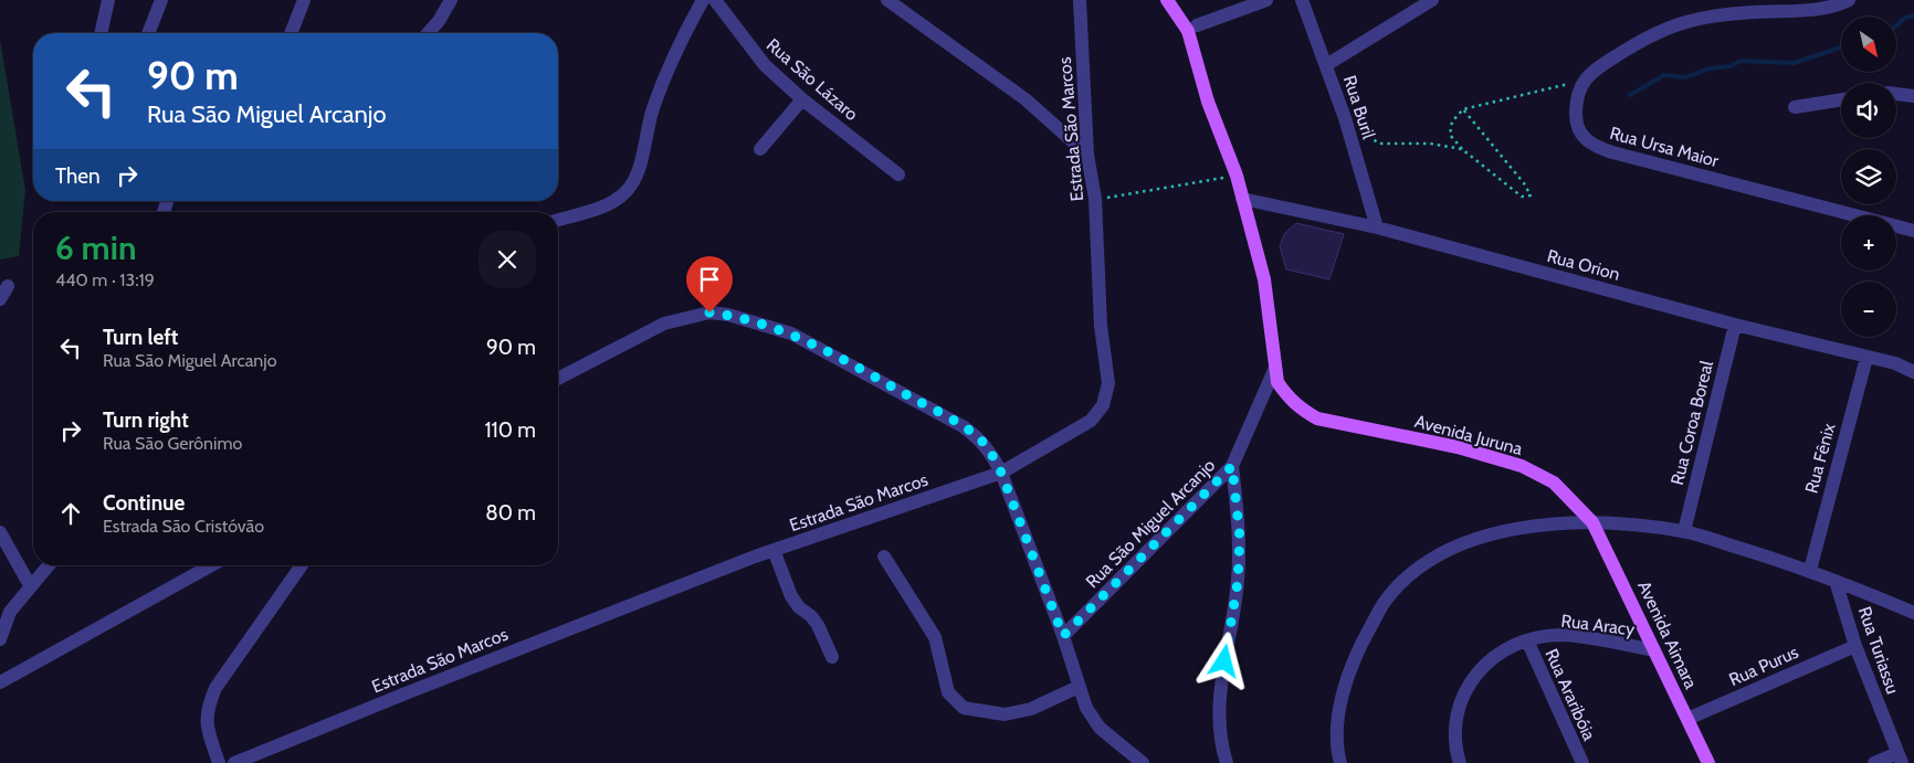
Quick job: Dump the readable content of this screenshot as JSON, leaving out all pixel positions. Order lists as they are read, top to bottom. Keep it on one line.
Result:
{"streets":{"main road":["Avenida Juruna","Avenida Aimara"],"street":["Rua São Lázaro","Rua Buril","Estrada São Marcos","Rua Ursa Maior","Rua Orion","Rua Coroa Boreal","Rua Fênix","Rua São Miguel Arcanjo","Rua Aracy","Rua Turiassu","Rua Purus","Rua Araribóia"]},"crossings":[["Rua Buril","Rua Orion"],["Rua Orion","Rua Coroa Boreal"],["Rua Orion","Rua Fênix"],["Avenida Juruna","Rua São Miguel Arcanjo"],["Avenida Juruna","Avenida Aimara"],["Rua Aracy","Avenida Aimara"],["Rua Aracy","Rua Araribóia"],["Avenida Aimara","Rua Purus"],["Rua Turiassu","Rua Purus"]],"north":"bottom right","page":{"map_buttons":["+","−"],"turn":["90 m","Rua São Miguel Arcanjo"],"then":"Then","heading":["6 min","440 m · 13:19"],"list":[{"name":"Turn left","note":"Rua São Miguel Arcanjo","value":"90 m"},{"name":"Turn right","note":"Rua São Gerônimo","value":"110 m"},{"name":"Continue","note":"Estrada São Cristóvão","value":"80 m"}]}}
